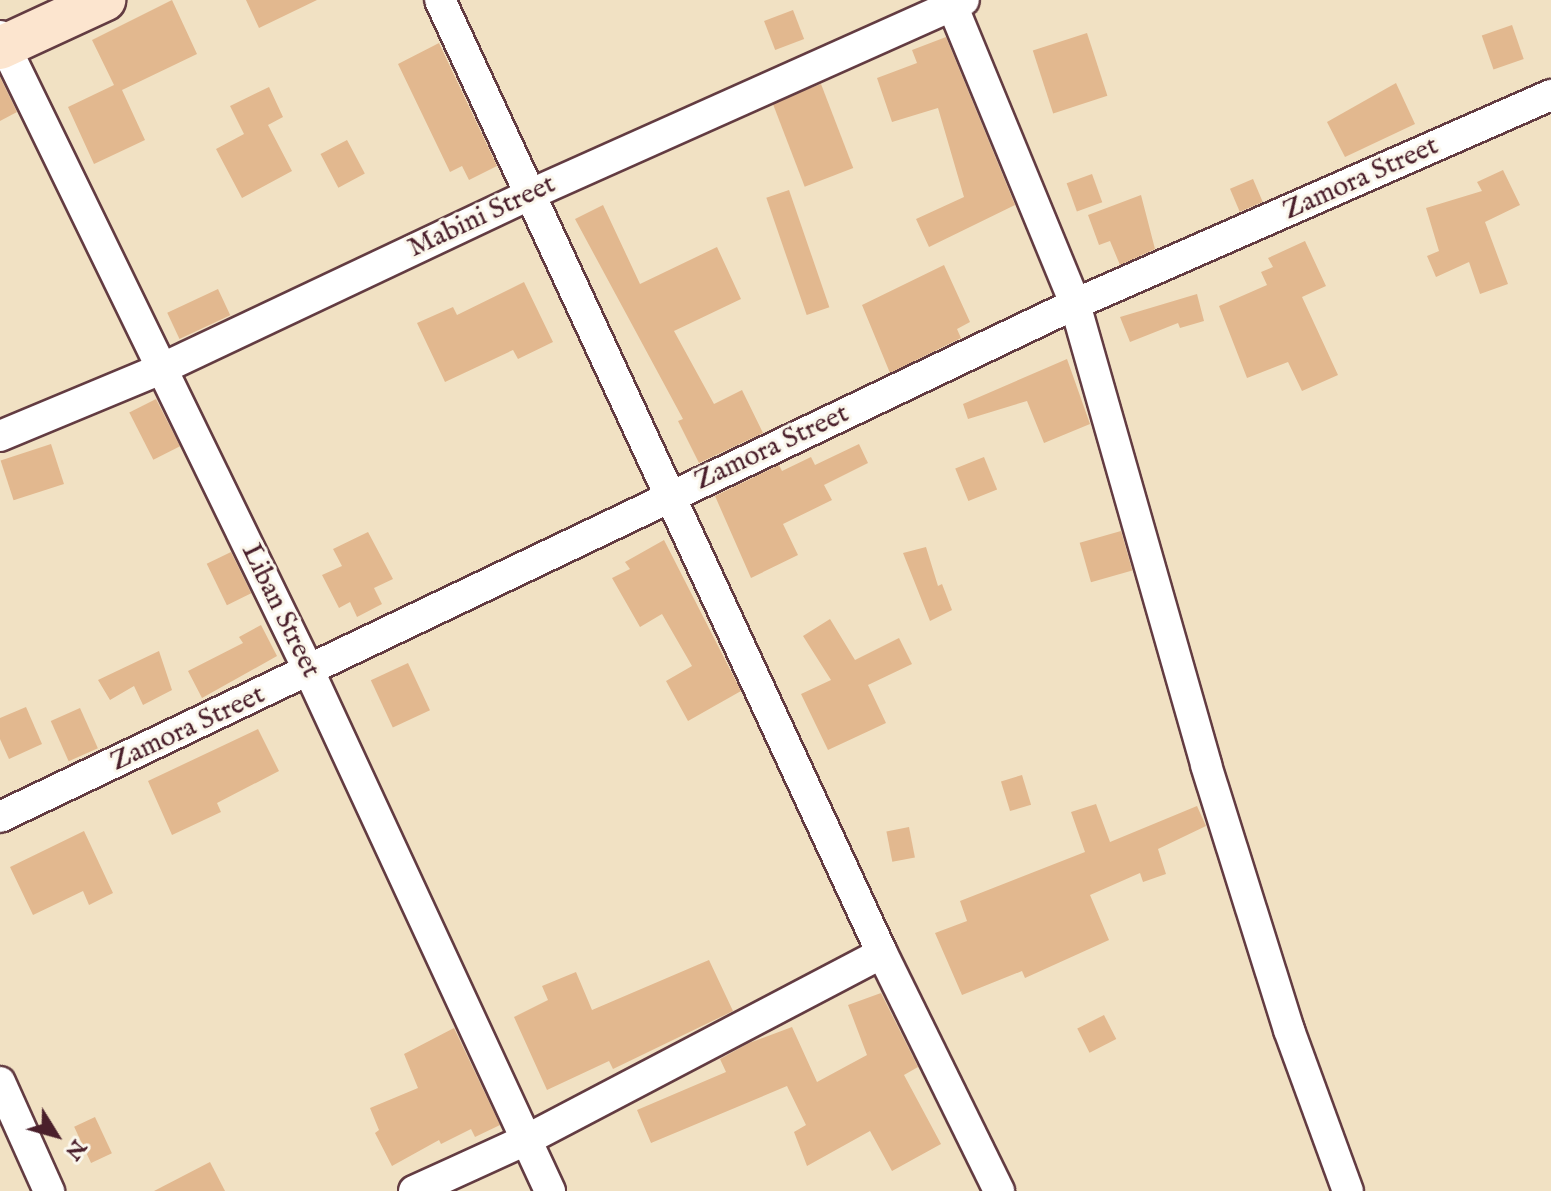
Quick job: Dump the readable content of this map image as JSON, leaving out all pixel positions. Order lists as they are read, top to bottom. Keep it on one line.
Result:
{"streets":{"street":["Zamora Street","Mabini Street","Liban Street"]},"crossings":[["Zamora Street","Liban Street"],["Mabini Street","Liban Street"]],"north":"bottom right"}
